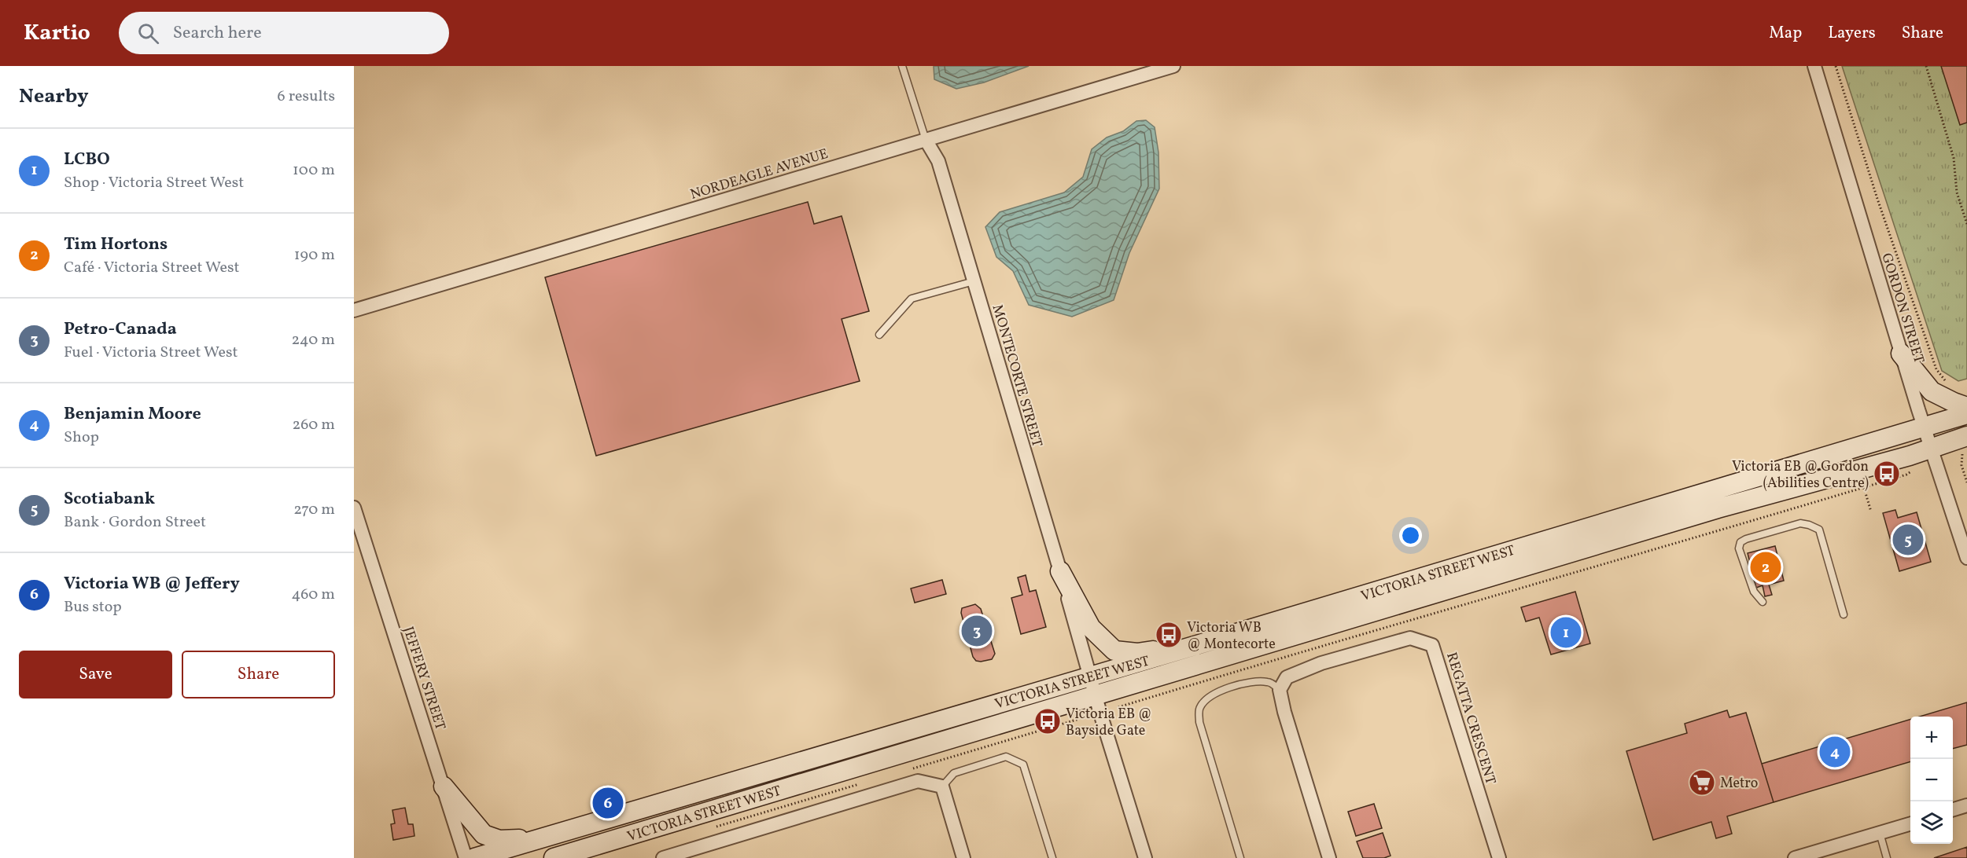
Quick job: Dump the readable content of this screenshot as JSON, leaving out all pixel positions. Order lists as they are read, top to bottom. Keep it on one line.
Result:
{"streets":{"main road":["VICTORIA STREET WEST"],"street":["NORDEAGLE AVENUE","GORDON STREET","MONTECORTE STREET","JEFFERY STREET","REGATTA CRESCENT"]},"crossings":[["NORDEAGLE AVENUE","MONTECORTE STREET"],["GORDON STREET","VICTORIA STREET WEST"],["MONTECORTE STREET","VICTORIA STREET WEST"]],"places":{"bus stop":["Victoria EB @ Gordon (Abilities Centre)","Victoria WB @ Montecorte","Victoria EB @ Bayside Gate"],"supermarket":["Metro"]},"page":{"header":"Kartio","search":"Search here","nav":["Map","Layers","Share"],"heading":["Nearby","6 results"],"list":[{"mark":"1","name":"LCBO","note":"Shop · Victoria Street West","value":"100 m"},{"mark":"2","name":"Tim Hortons","note":"Café · Victoria Street West","value":"190 m"},{"mark":"3","name":"Petro-Canada","note":"Fuel · Victoria Street West","value":"240 m"},{"mark":"4","name":"Benjamin Moore","note":"Shop","value":"260 m"},{"mark":"5","name":"Scotiabank","note":"Bank · Gordon Street","value":"270 m"},{"mark":"6","name":"Victoria WB @ Jeffery","note":"Bus stop","value":"460 m"}],"pins":["5","2","3","1","4","6"],"buttons":["Save","Share"],"map_buttons":["+","−"]}}
